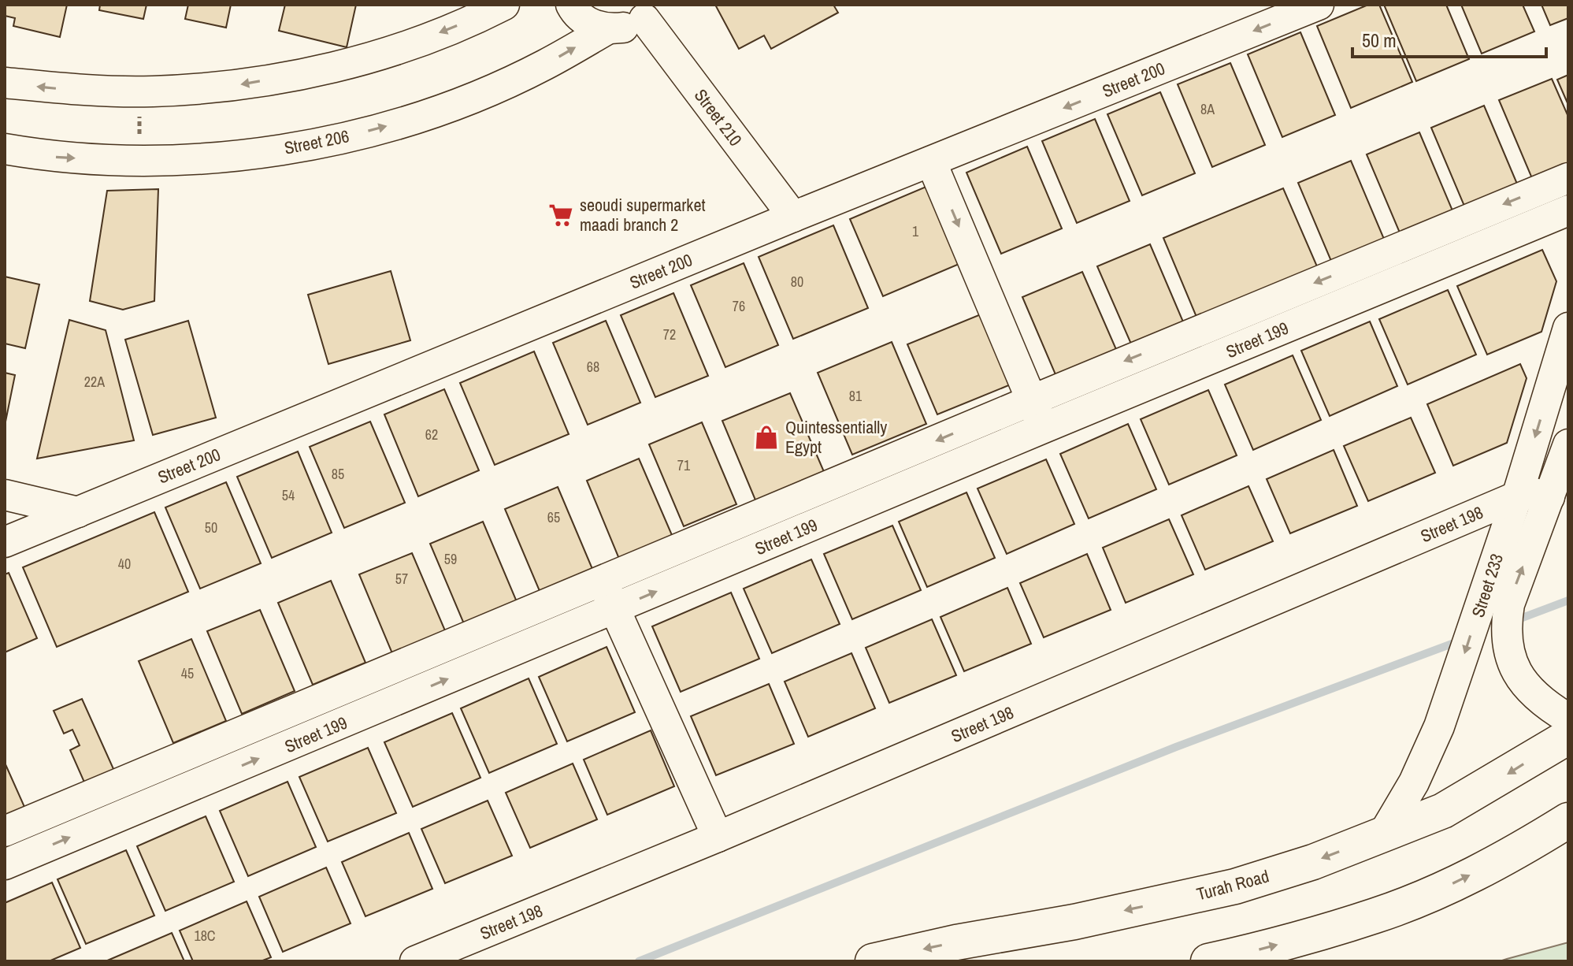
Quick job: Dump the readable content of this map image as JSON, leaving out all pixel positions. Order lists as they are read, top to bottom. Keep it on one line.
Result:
{"streets":{"main road":["Turah Road"],"street":["Street 200","Street 210","Street 206","Street 199","Street 198","Street 233"]},"crossings":[["Street 200","Street 210"],["Street 210","Street 206"],["Street 198","Street 233"],["Street 233","Turah Road"]],"places":{"supermarket":["seoudi supermarket maadi branch 2"],"shop":["Quintessentially Egypt"]},"house_numbers":["8A","1","80","76","72","68","22A","81","62","71","85","54","65","50","59","40","57","45","18C"],"scale_bar":"50 m"}
